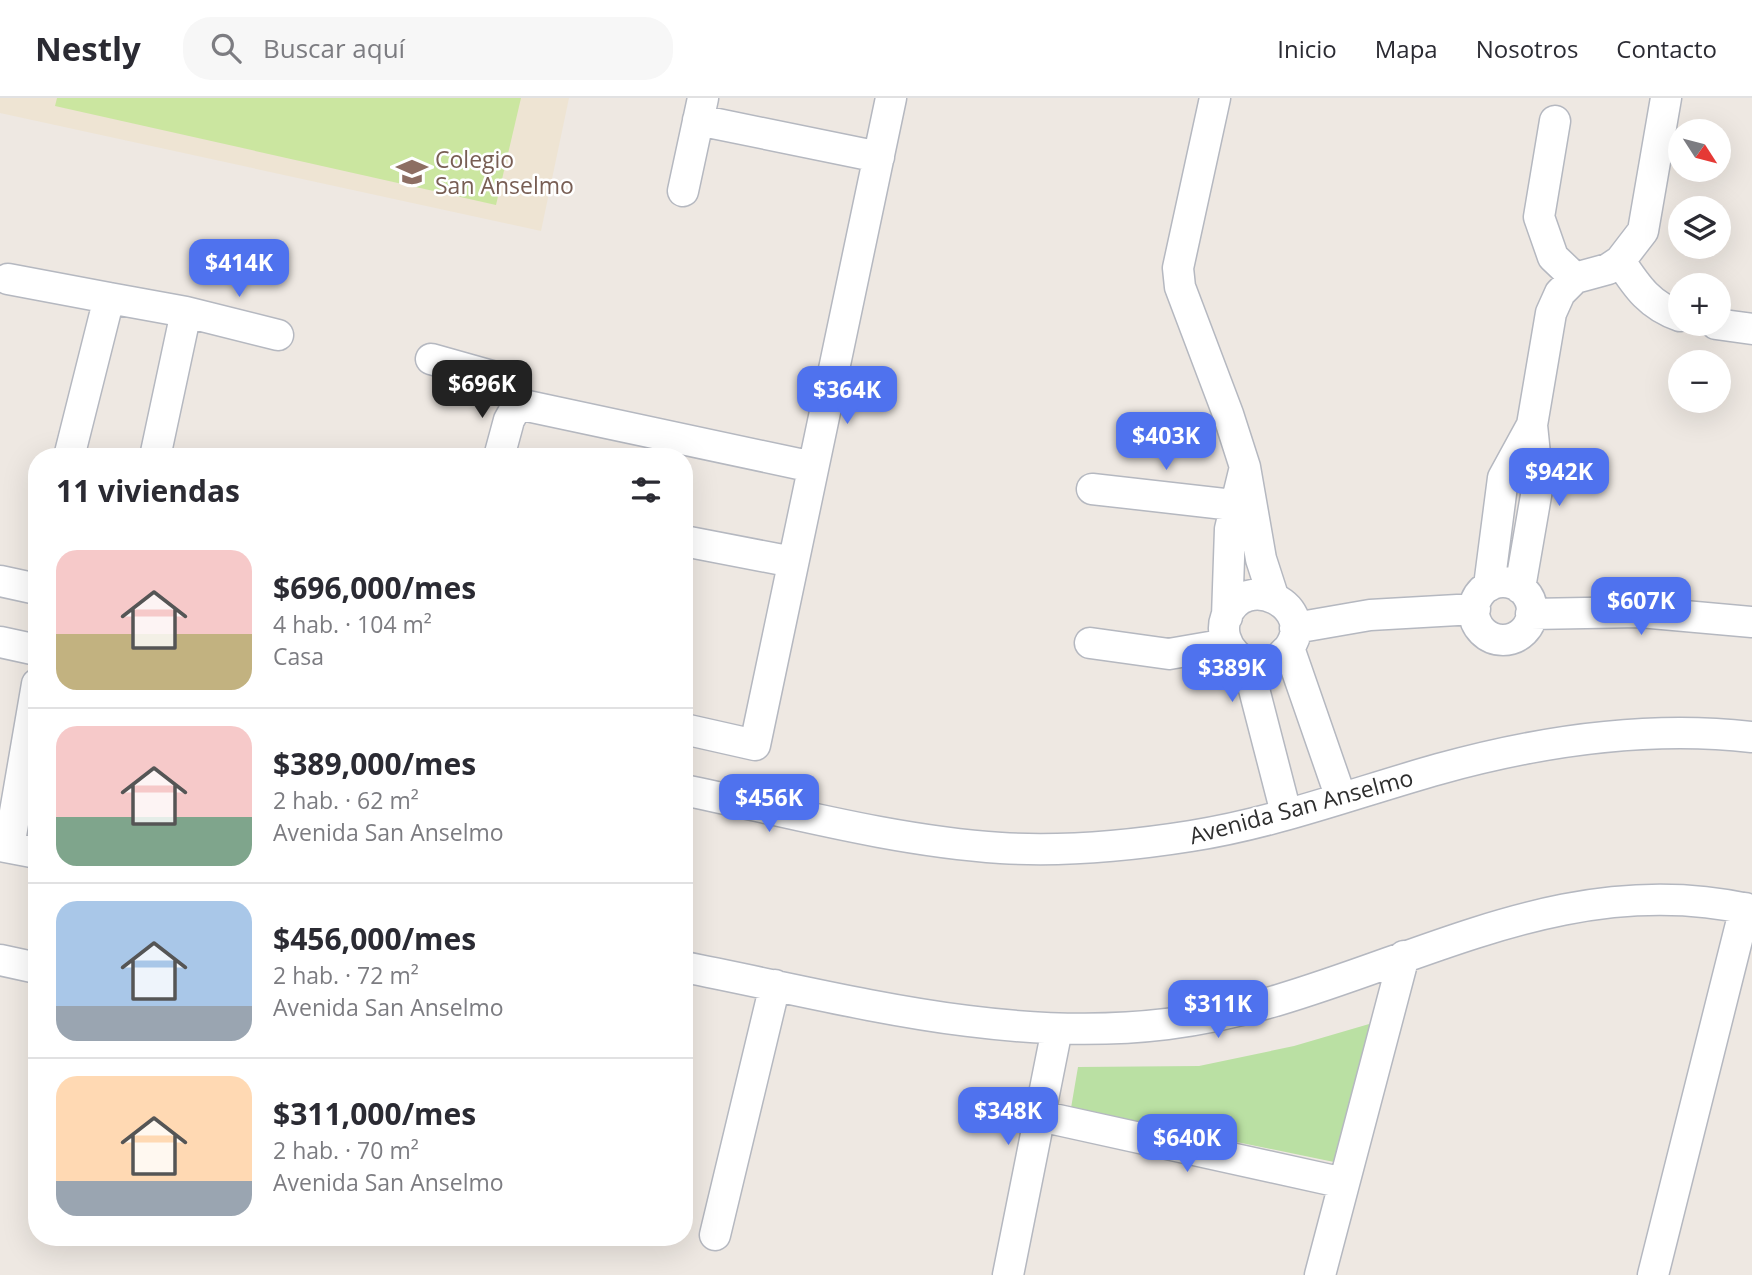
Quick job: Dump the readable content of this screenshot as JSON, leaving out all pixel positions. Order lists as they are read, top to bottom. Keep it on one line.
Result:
{"streets":{"street":["Avenida San Anselmo"]},"places":{"school or university":["Colegio San Anselmo"]},"north":"bottom right","page":{"header":"Nestly","search":"Buscar aquí","nav":["Inicio","Mapa","Nosotros","Contacto"],"map_buttons":["+","−"],"price":["$414K","$696K","$364K","$403K","$942K","$607K","$389K","$456K","$311K","$348K","$640K"],"heading":"11 viviendas","list":[{"name":"$696,000/mes","note":"4 hab. · 104 m² · Casa"},{"name":"$389,000/mes","note":"2 hab. · 62 m² · Avenida San Anselmo"},{"name":"$456,000/mes","note":"2 hab. · 72 m² · Avenida San Anselmo"},{"name":"$311,000/mes","note":"2 hab. · 70 m² · Avenida San Anselmo"}]}}
